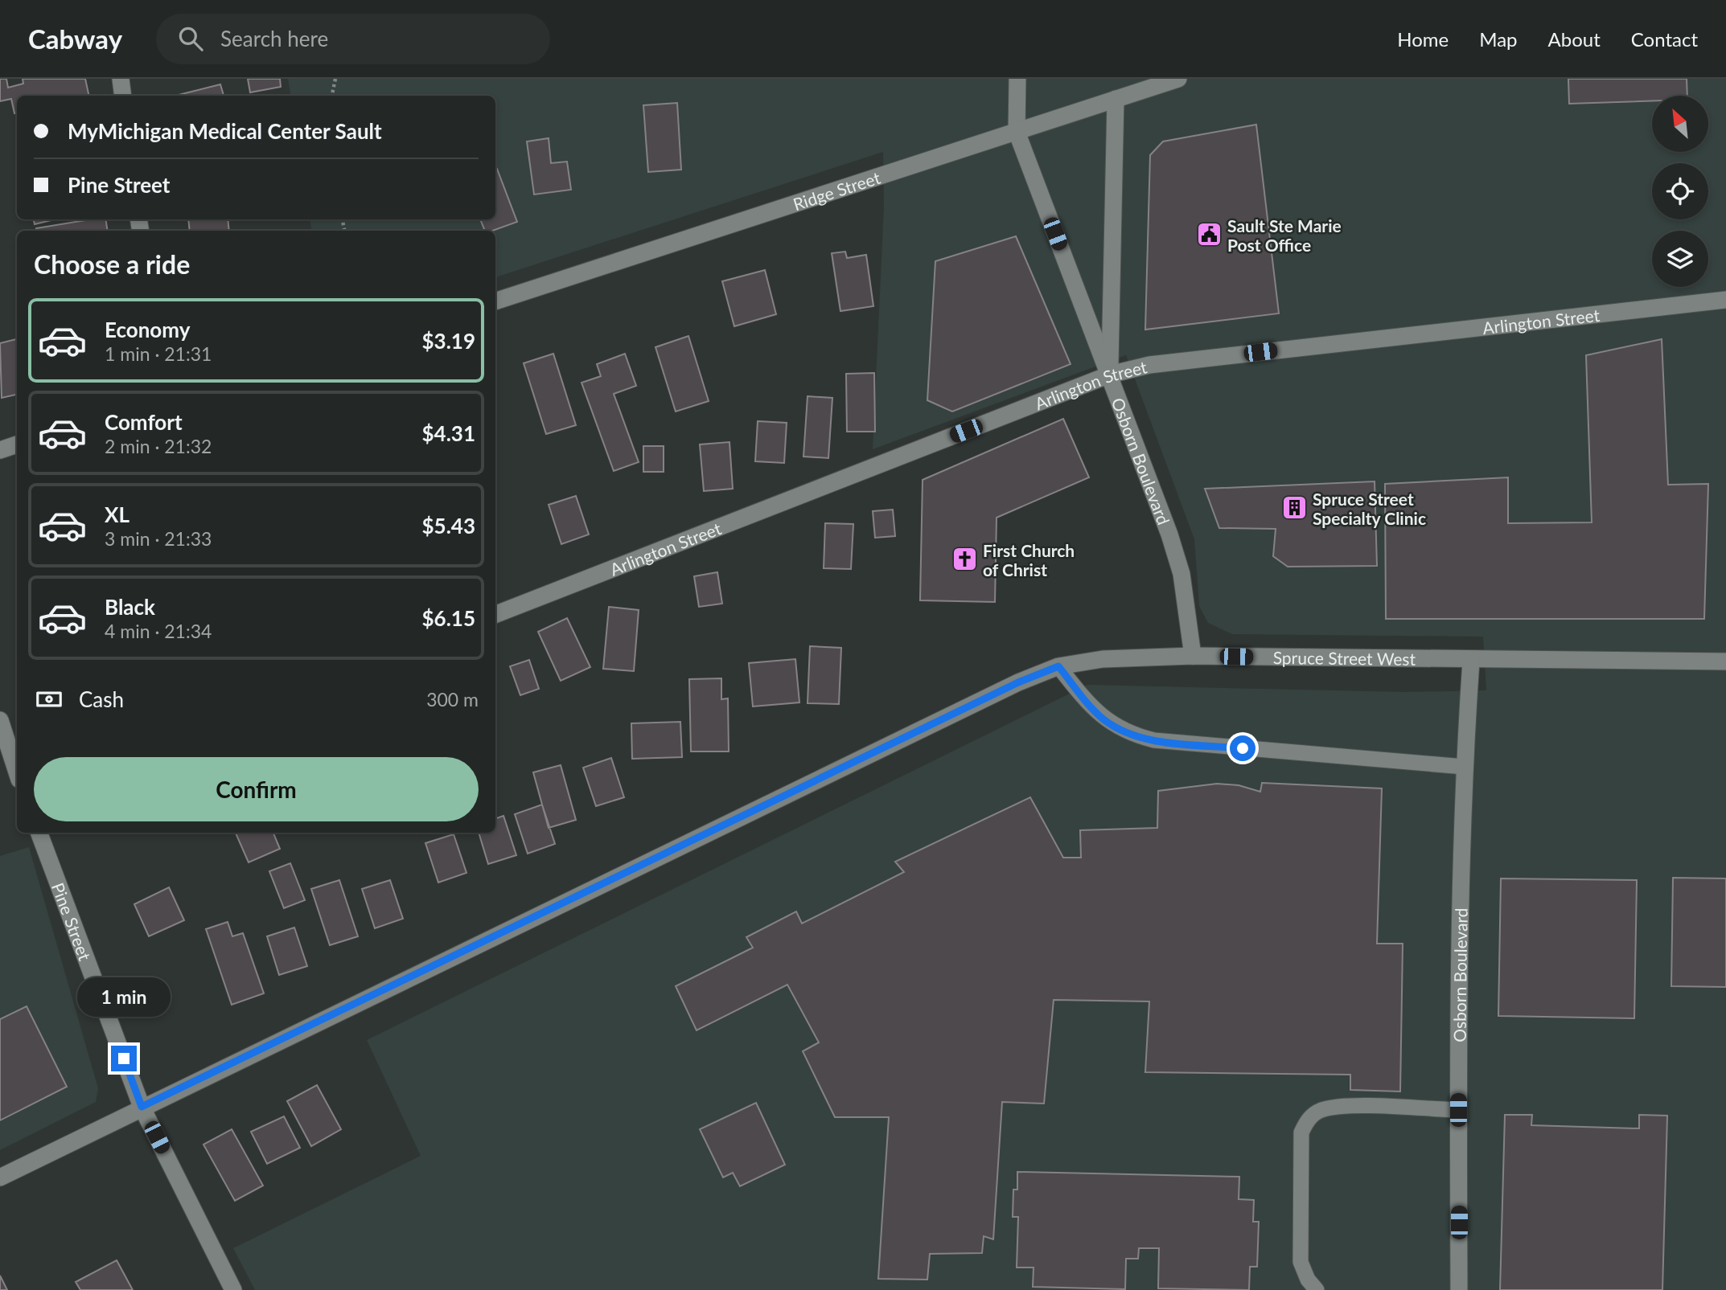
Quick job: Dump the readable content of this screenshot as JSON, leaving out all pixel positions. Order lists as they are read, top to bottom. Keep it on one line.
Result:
{"streets":{"street":["Ridge Street","Arlington Street","Osborn Boulevard","Spruce Street West","Pine Street"]},"crossings":[["Ridge Street","Osborn Boulevard"],["Arlington Street","Osborn Boulevard"],["Osborn Boulevard","Spruce Street West"],["Spruce Street West","Pine Street"]],"places":{"public building":["Sault Ste Marie Post Office"],"building":["Spruce Street Specialty Clinic"],"church":["First Church of Christ"]},"north":"top left","page":{"header":"Cabway","search":"Search here","nav":["Home","Map","About","Contact"],"banner":["MyMichigan Medical Center Sault","Pine Street"],"heading":"Choose a ride","list":[{"name":"Economy","note":"1 min · 21:31","value":"$3.19"},{"name":"Comfort","note":"2 min · 21:32","value":"$4.31"},{"name":"XL","note":"3 min · 21:33","value":"$5.43"},{"name":"Black","note":"4 min · 21:34","value":"$6.15"}],"pay":["Cash","300 m"],"buttons":"Confirm","bubble":"1 min"}}
